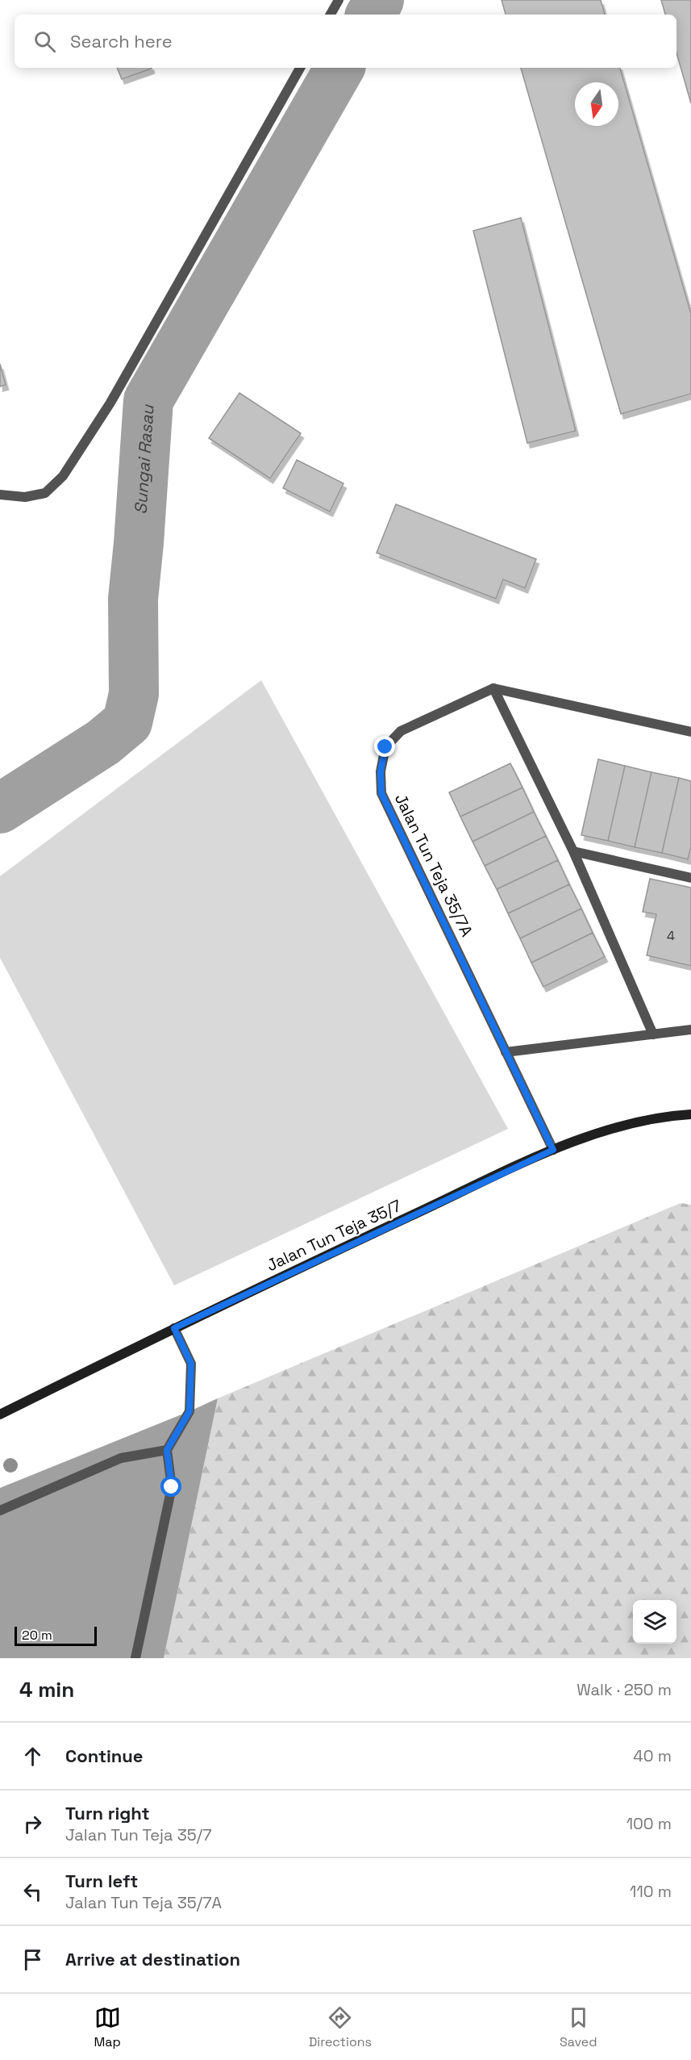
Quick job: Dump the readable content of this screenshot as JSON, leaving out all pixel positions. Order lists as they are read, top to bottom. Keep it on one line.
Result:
{"streets":{"street":["Jalan Tun Teja 35/7A","Jalan Tun Teja 35/7"]},"crossings":[["Jalan Tun Teja 35/7A","Jalan Tun Teja 35/7"]],"water":["Sungai Rasau"],"house_numbers":["4"],"scale_bar":"20 m","north":"bottom","page":{"search":"Search here","scale":"20 m","heading":["4 min","Walk · 250 m"],"list":[["Continue","40 m"],["Turn right","Jalan Tun Teja 35/7","100 m"],["Turn left","Jalan Tun Teja 35/7A","110 m"],"Arrive at destination"],"nav":["Map","Directions","Saved"]}}
